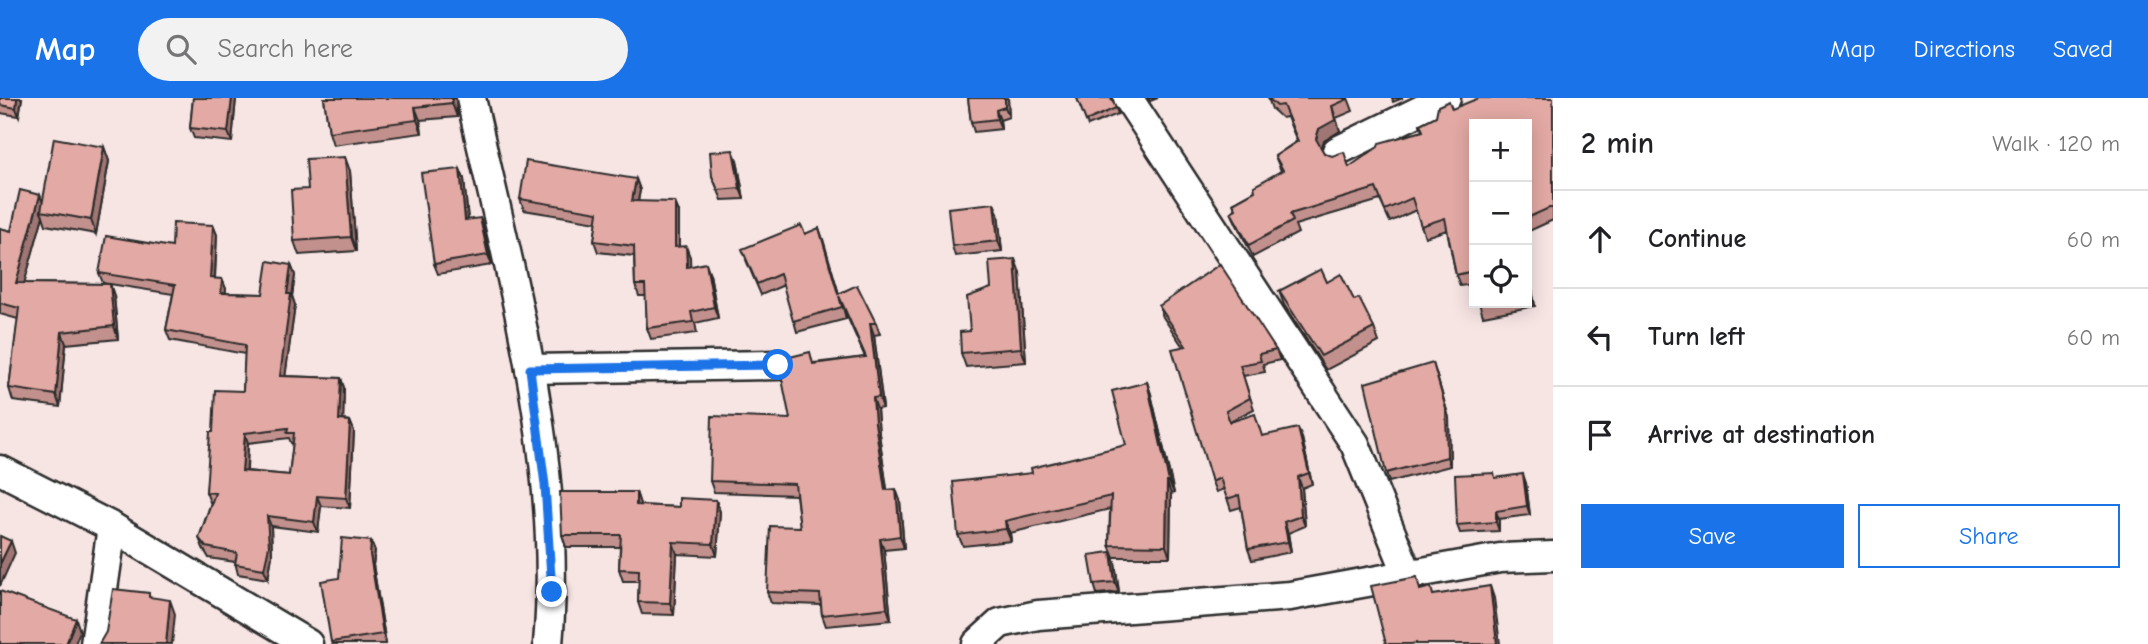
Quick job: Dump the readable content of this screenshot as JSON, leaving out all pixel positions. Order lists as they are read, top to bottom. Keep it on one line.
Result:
{"page":{"header":"Map","search":"Search here","nav":["Map","Directions","Saved"],"heading":["2 min","Walk · 120 m"],"map_buttons":["+","−"],"list":[["Continue","60 m"],["Turn left","60 m"],"Arrive at destination"],"buttons":["Save","Share"]}}
